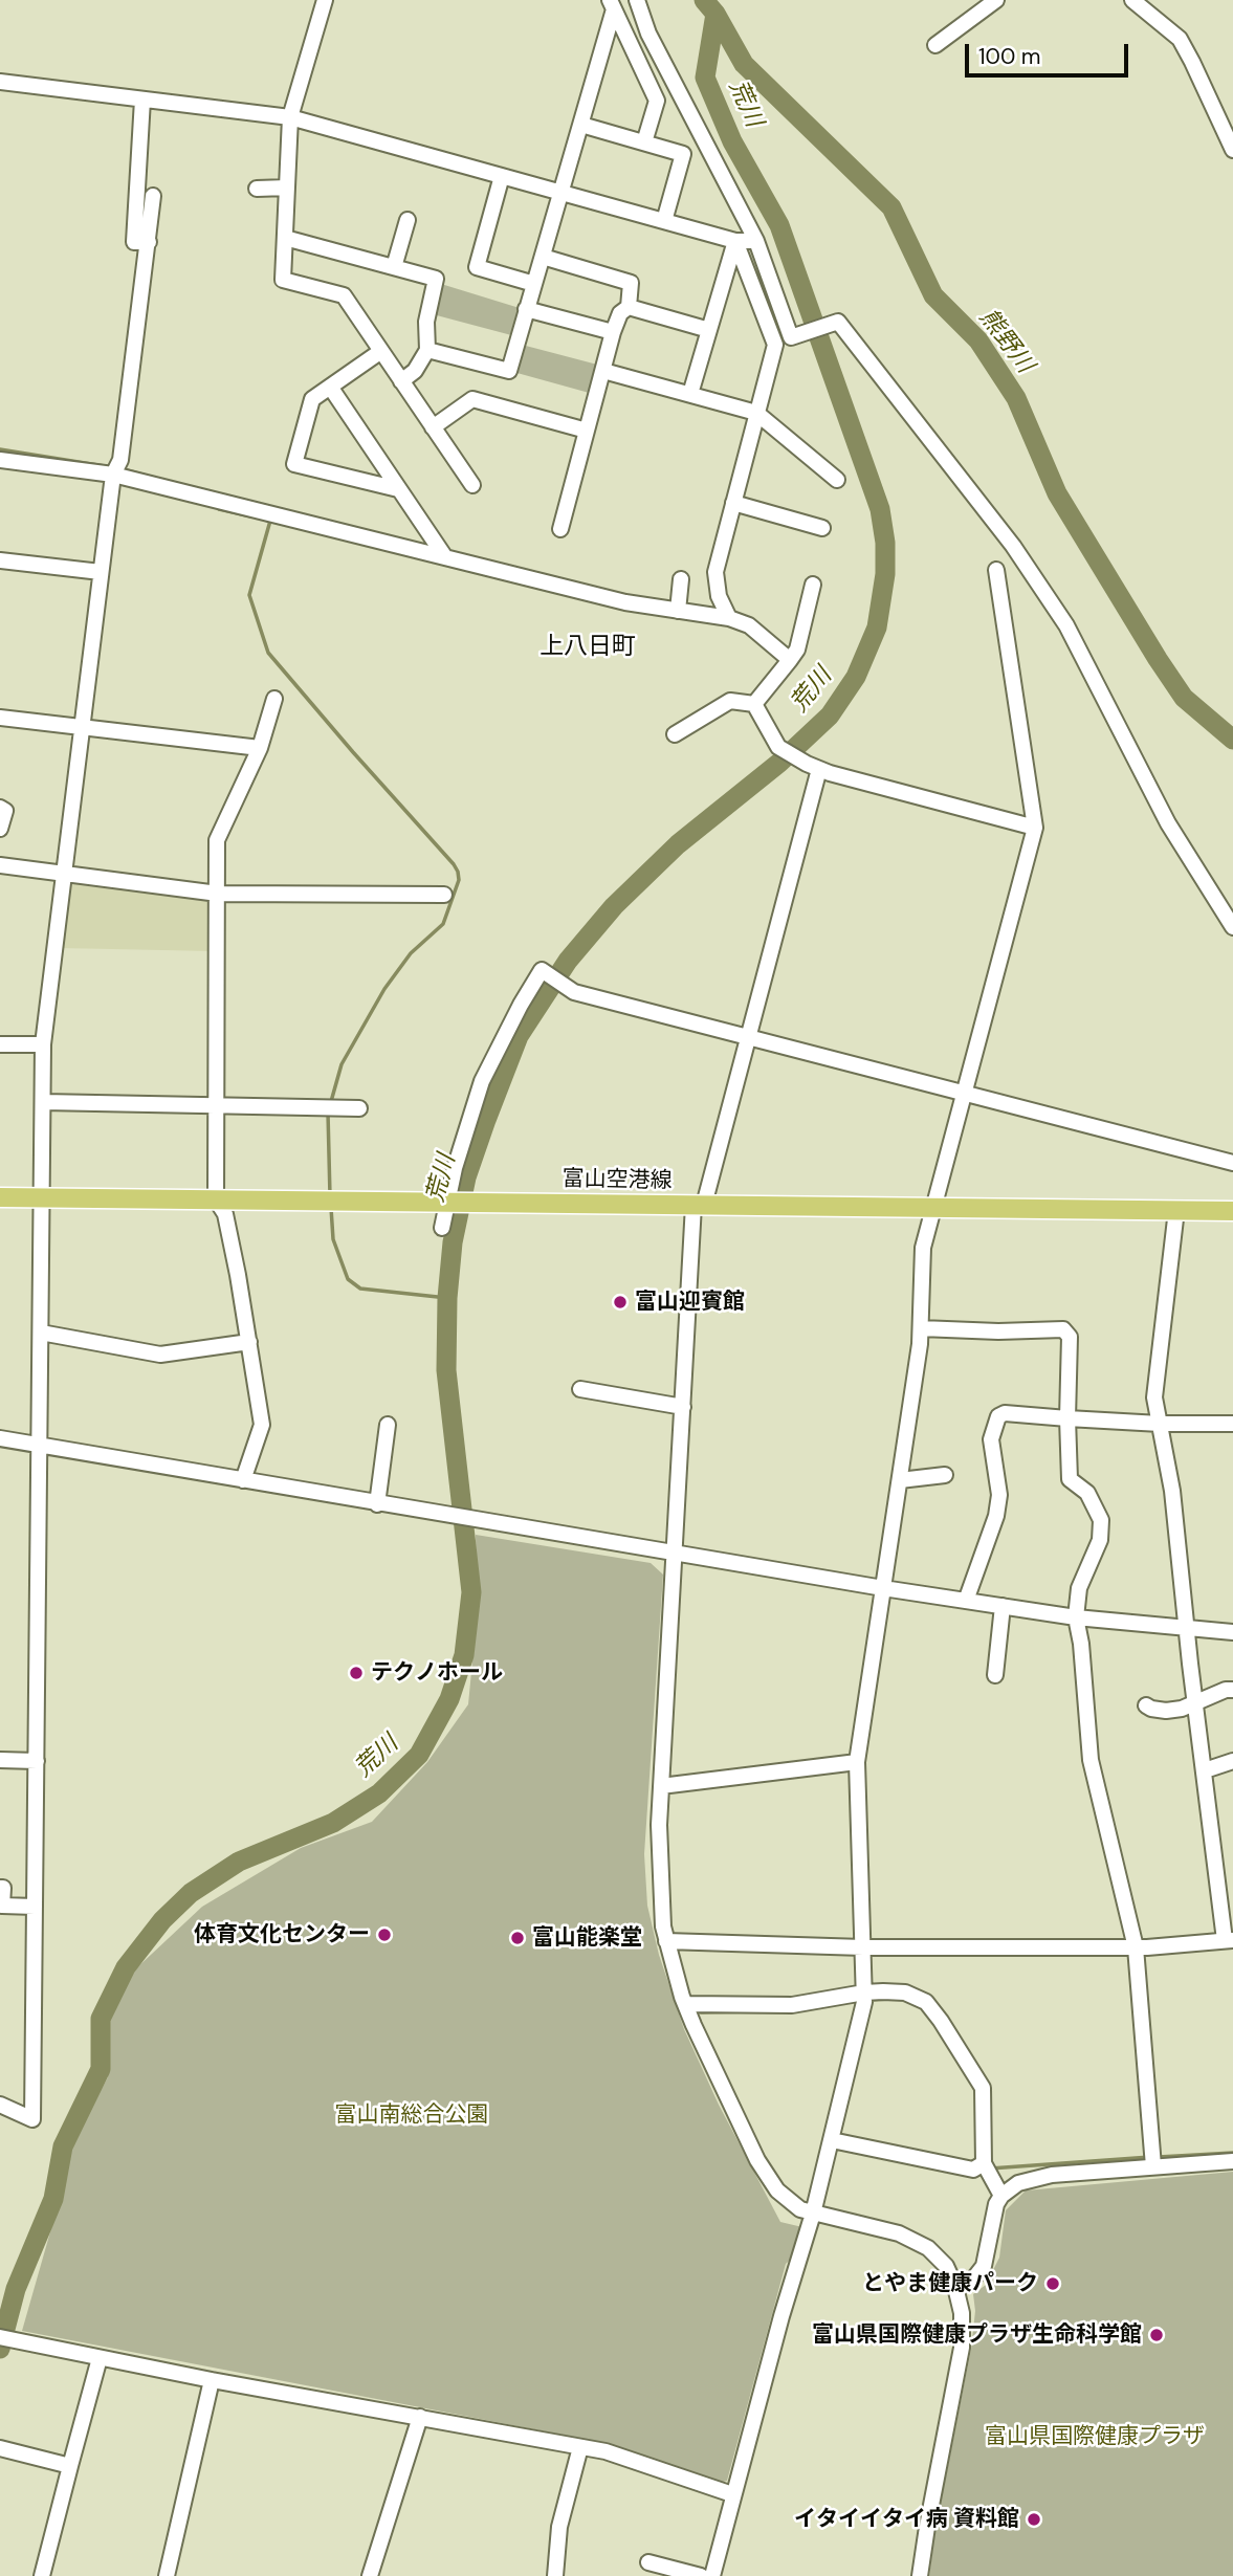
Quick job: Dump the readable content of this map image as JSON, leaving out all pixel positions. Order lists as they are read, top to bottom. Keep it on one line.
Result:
{"streets":{"main road":["富山空港線"]},"districts":["上八日町"],"water":["荒川","熊野川"],"parks":["富山南総合公園","富山県国際健康プラザ"],"places":["富山迎賓館","テクノホール","体育文化センター","富山能楽堂","とやま健康パーク","富山県国際健康プラザ生命科学館","イタイイタイ病 資料館"],"scale_bar":"100 m"}
